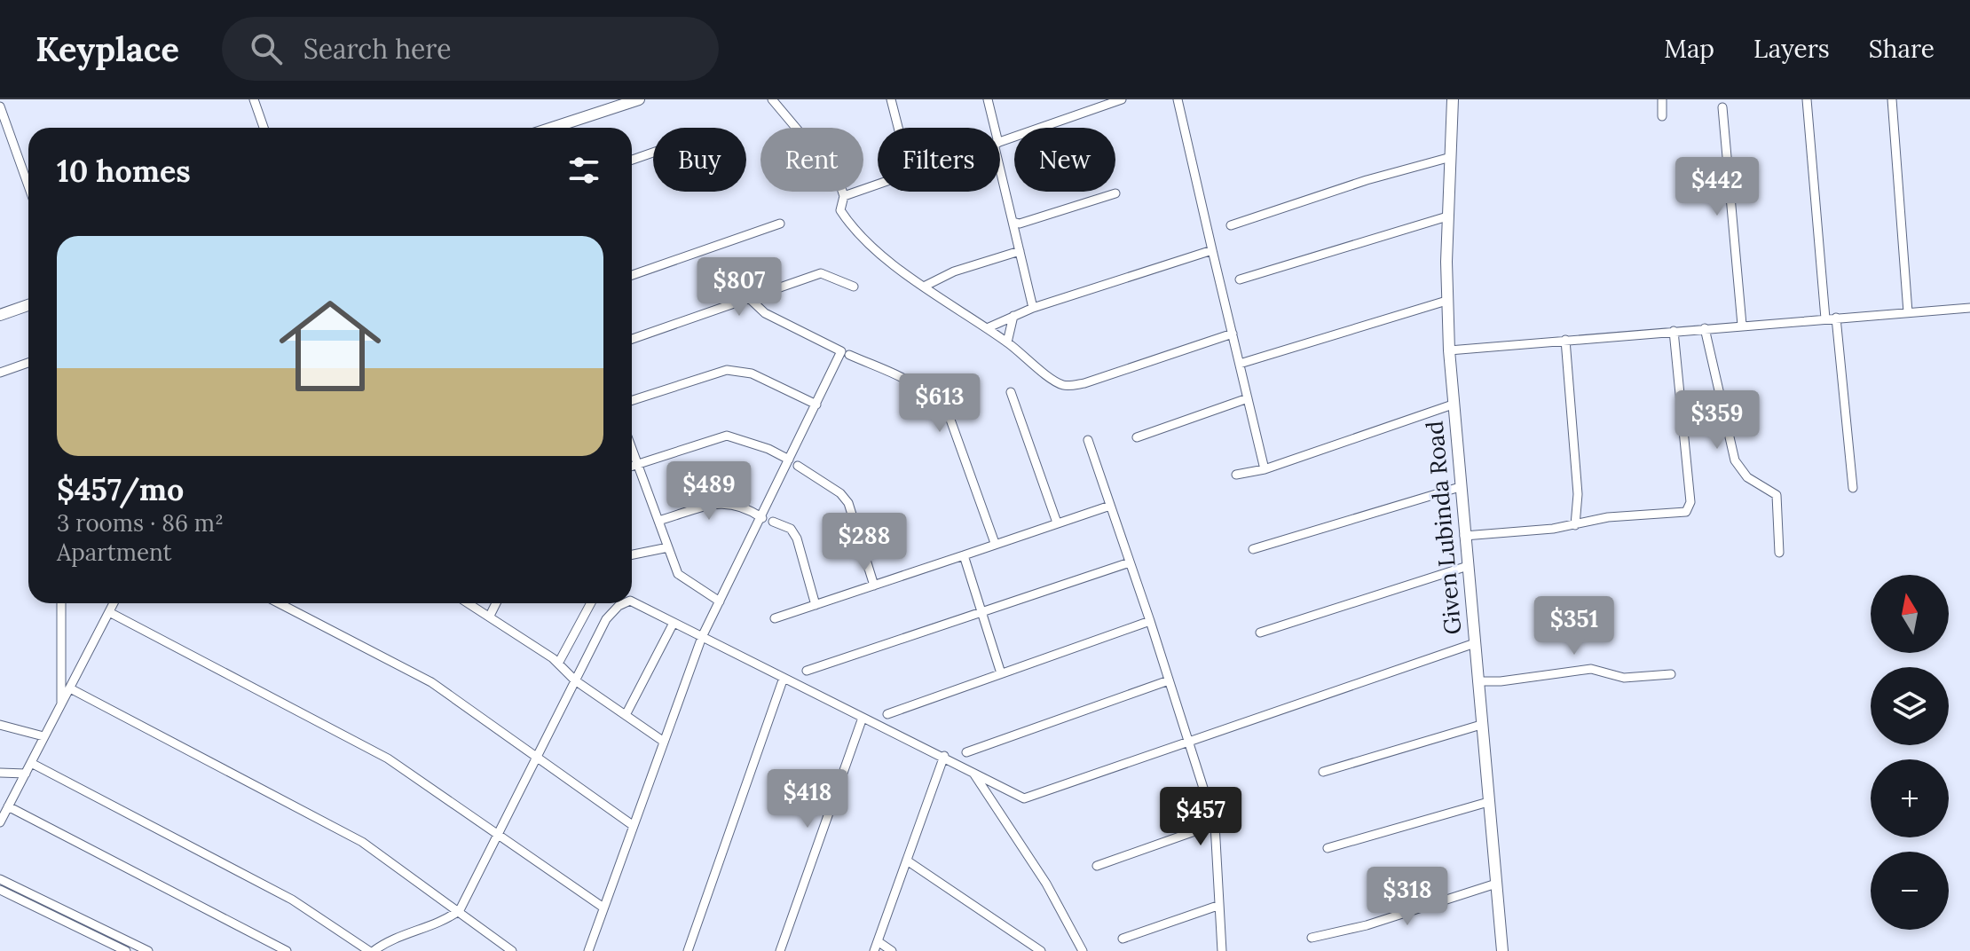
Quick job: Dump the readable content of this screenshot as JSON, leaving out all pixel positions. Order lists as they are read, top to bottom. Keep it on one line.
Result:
{"streets":{"street":["Given Lubinda Road"]},"north":"top","page":{"header":"Keyplace","search":"Search here","nav":["Map","Layers","Share"],"chip":["Buy","Rent","Filters","New"],"heading":"10 homes","price":["$442","$807","$613","$359","$489","$288","$351","$418","$457","$318"],"list":[{"name":"$457/mo","note":"3 rooms · 86 m² · Apartment"}],"map_buttons":["+","−"]}}
